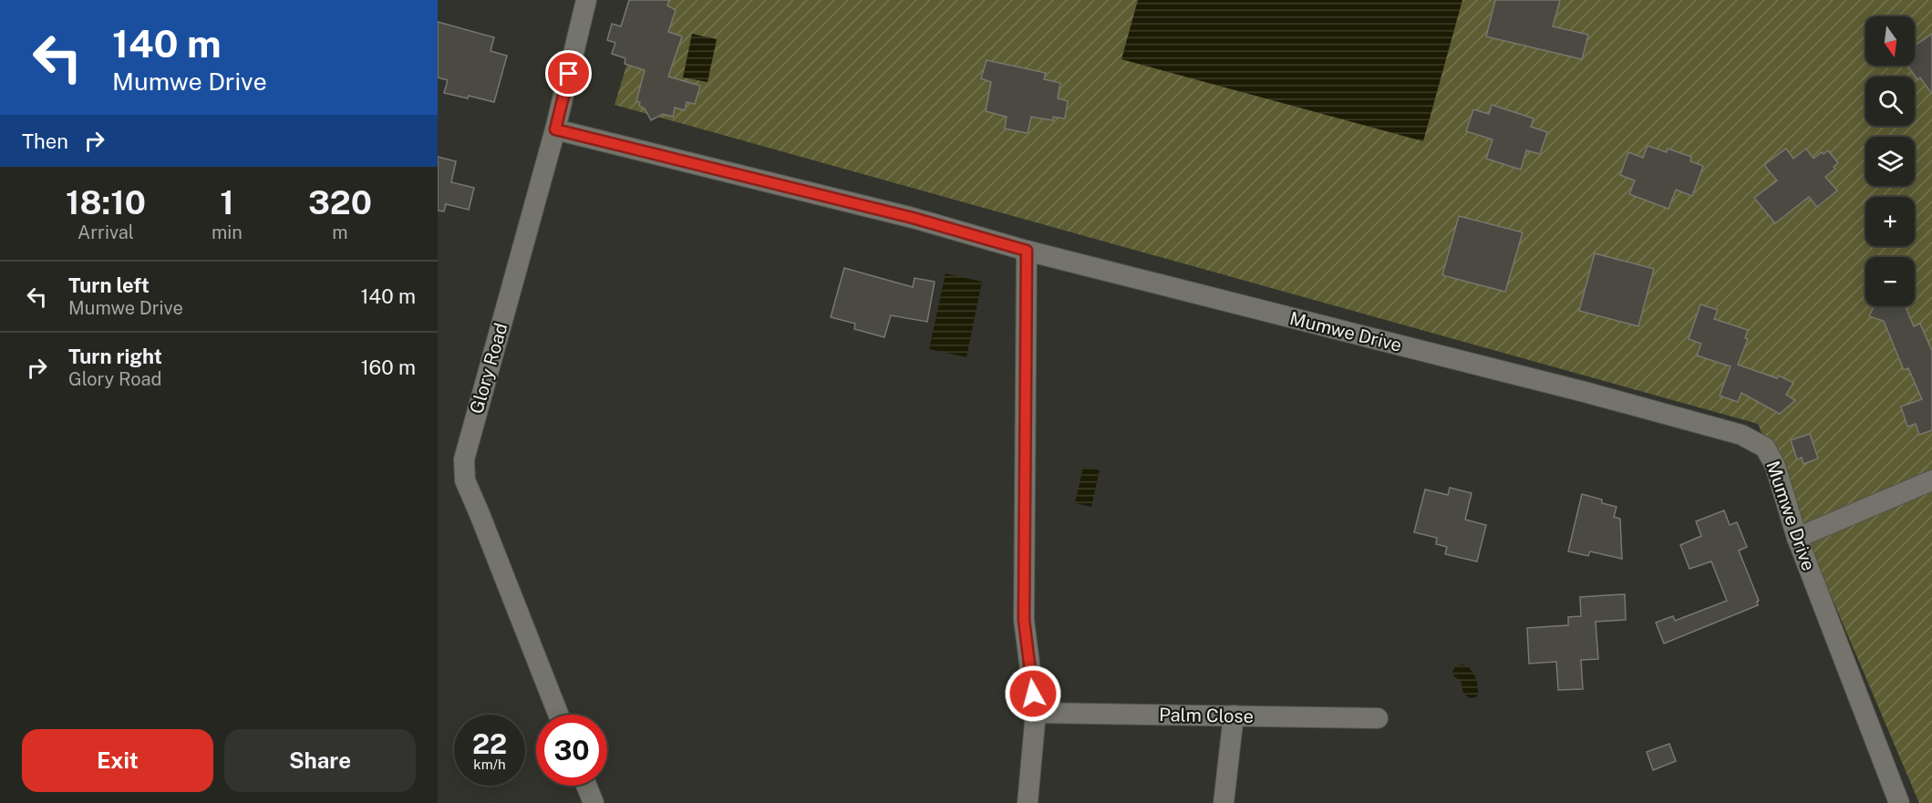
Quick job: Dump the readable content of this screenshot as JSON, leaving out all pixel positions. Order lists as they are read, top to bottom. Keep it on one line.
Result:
{"streets":{"street":["Mumwe Drive","Glory Road","Palm Close"]},"crossings":[["Mumwe Drive","Glory Road"]],"north":"bottom","page":{"turn":["140 m","Mumwe Drive"],"map_buttons":["+","−"],"then":"Then","eta":["18:10","Arrival","1","min","320","m"],"list":[{"name":"Turn left","note":"Mumwe Drive","value":"140 m"},{"name":"Turn right","note":"Glory Road","value":"160 m"}],"speed":"22 km/h","limit":"30","buttons":["Exit","Share"]}}
